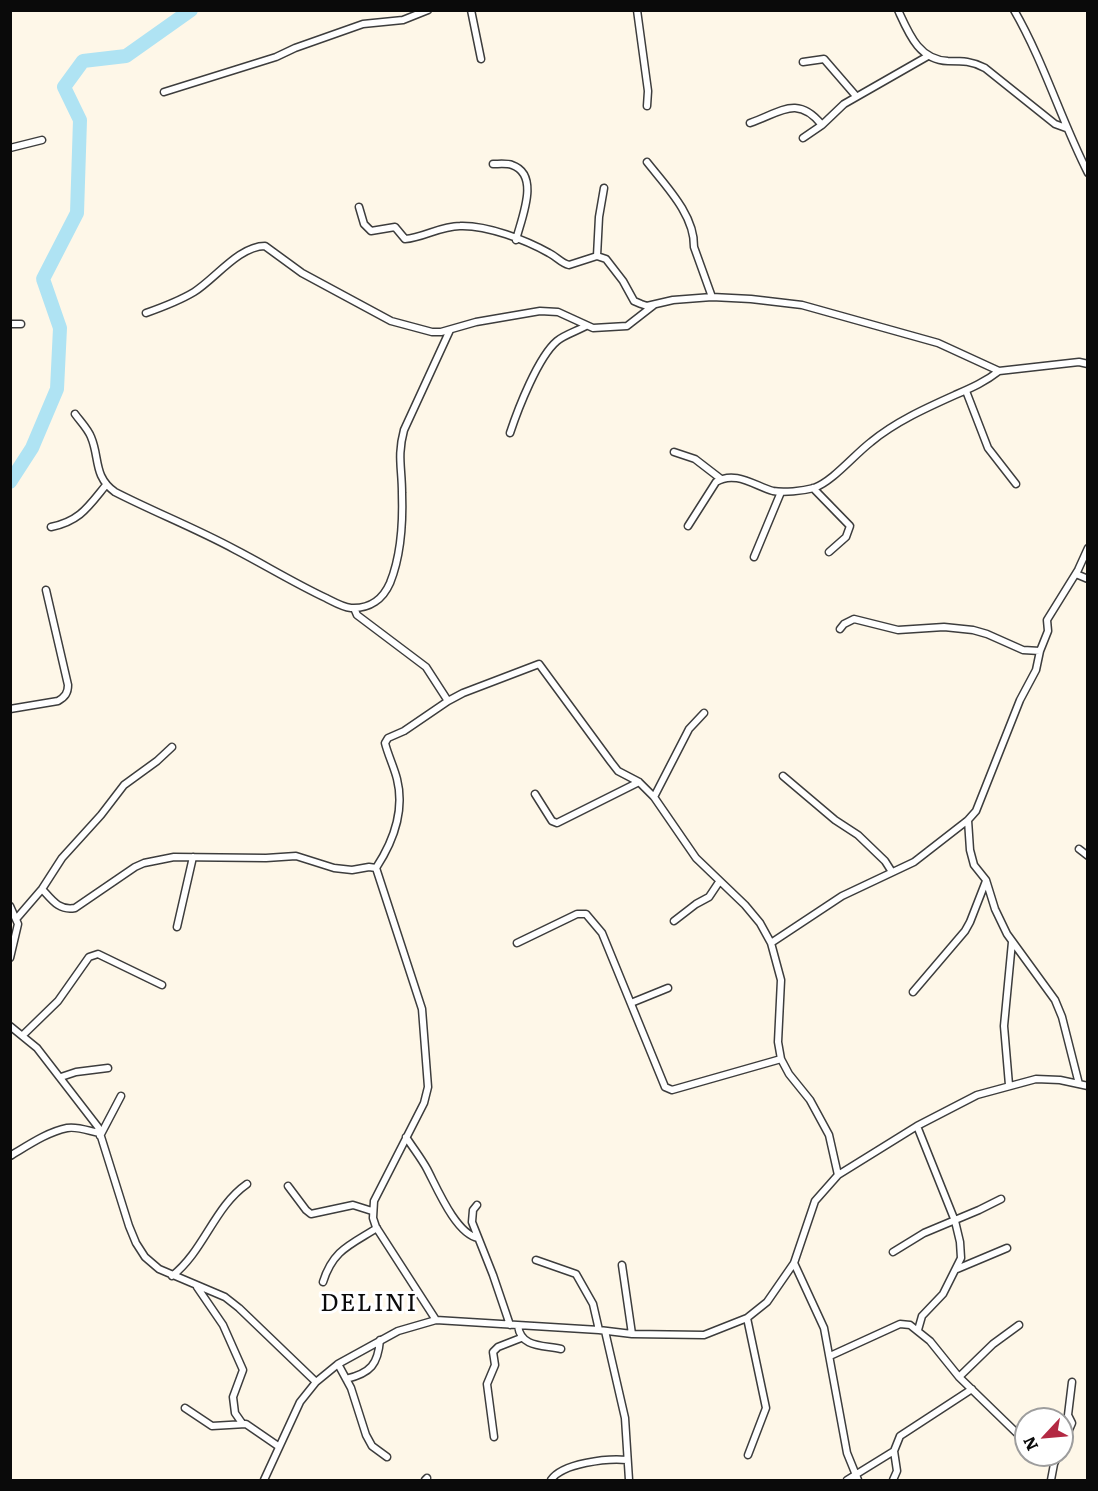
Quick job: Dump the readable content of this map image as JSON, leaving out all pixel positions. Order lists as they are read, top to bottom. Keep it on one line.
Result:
{"districts":["DELINI"],"north":"bottom left"}
